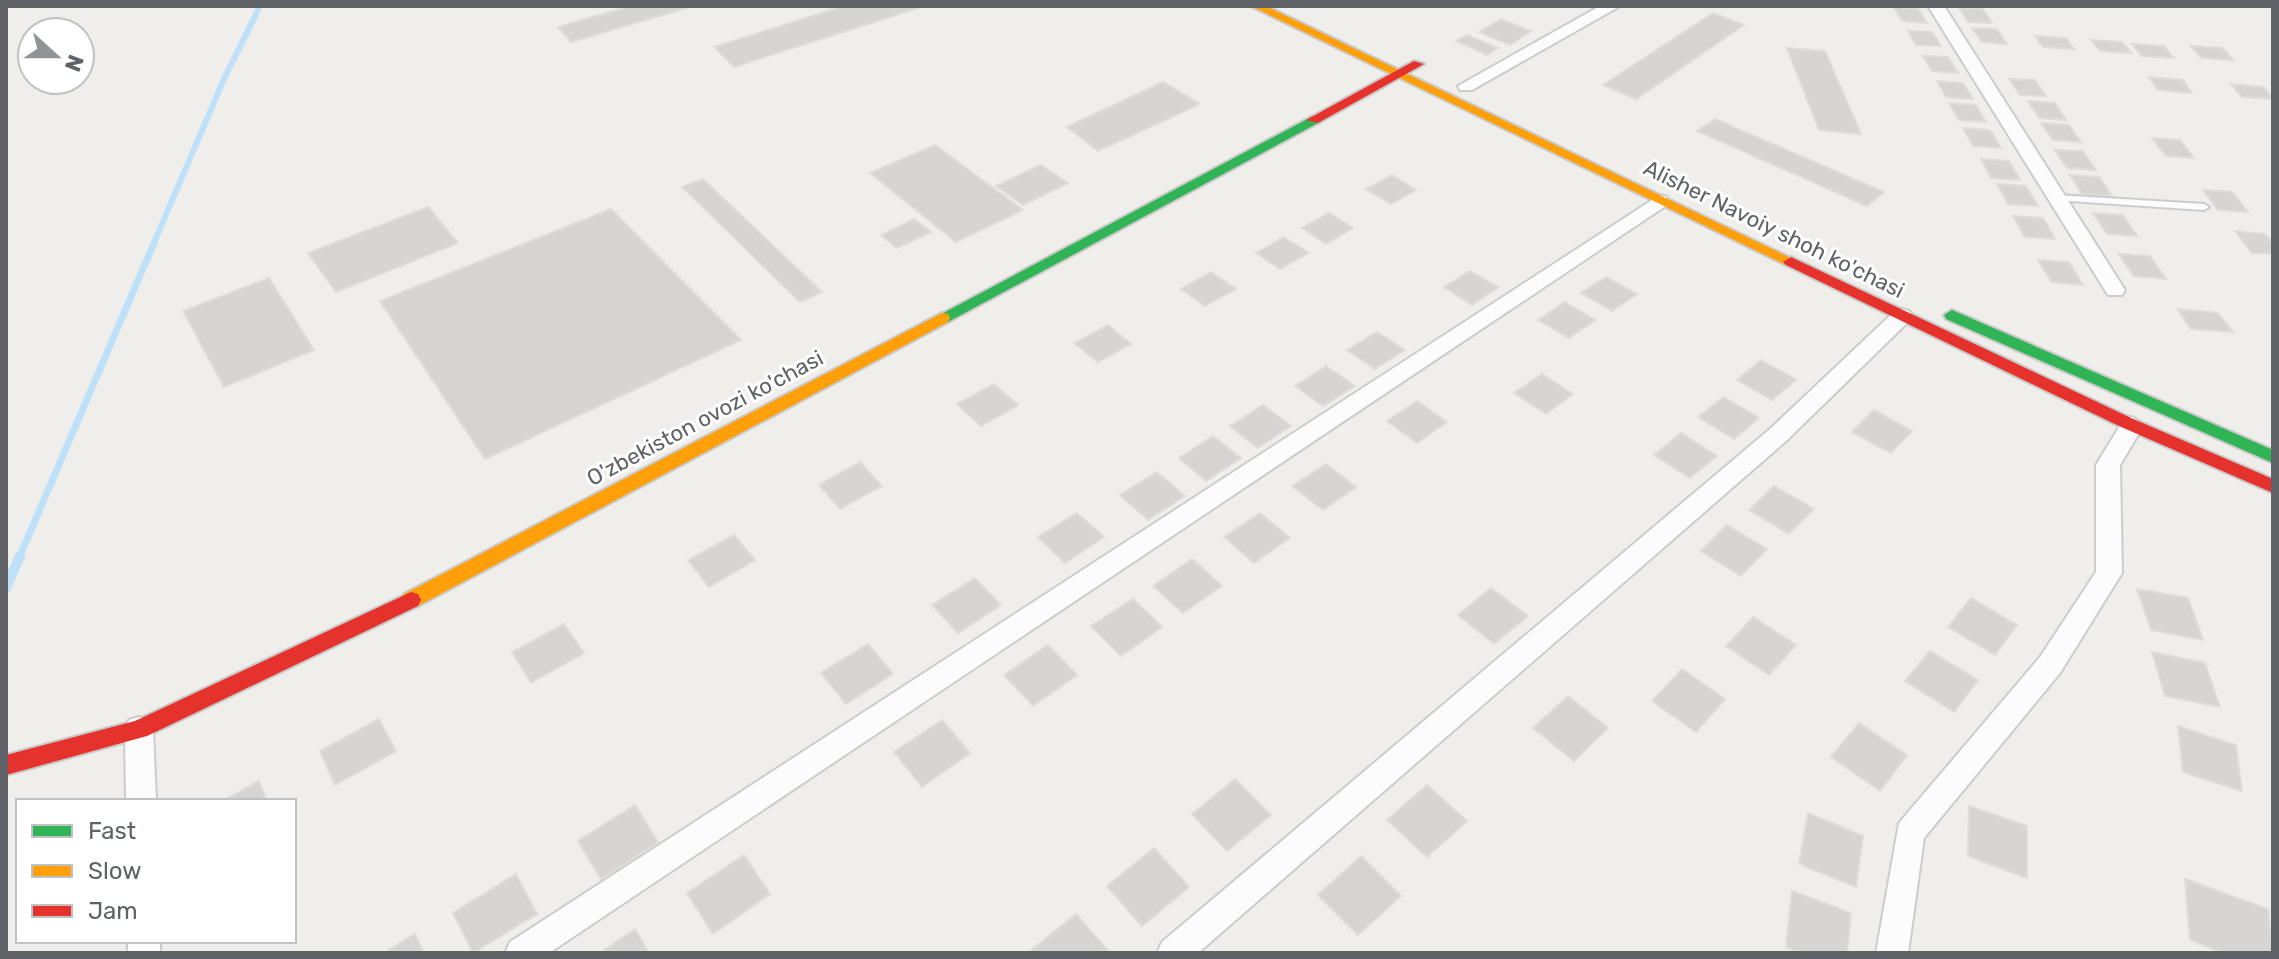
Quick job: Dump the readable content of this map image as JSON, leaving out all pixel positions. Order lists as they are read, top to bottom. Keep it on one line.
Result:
{"streets":{"main road":["Alisher Navoiy shoh ko'chasi","O'zbekiston ovozi ko'chasi"]},"crossings":[["Alisher Navoiy shoh ko'chasi","O'zbekiston ovozi ko'chasi"]],"legend":["Fast","Slow","Jam"],"north":"right"}
